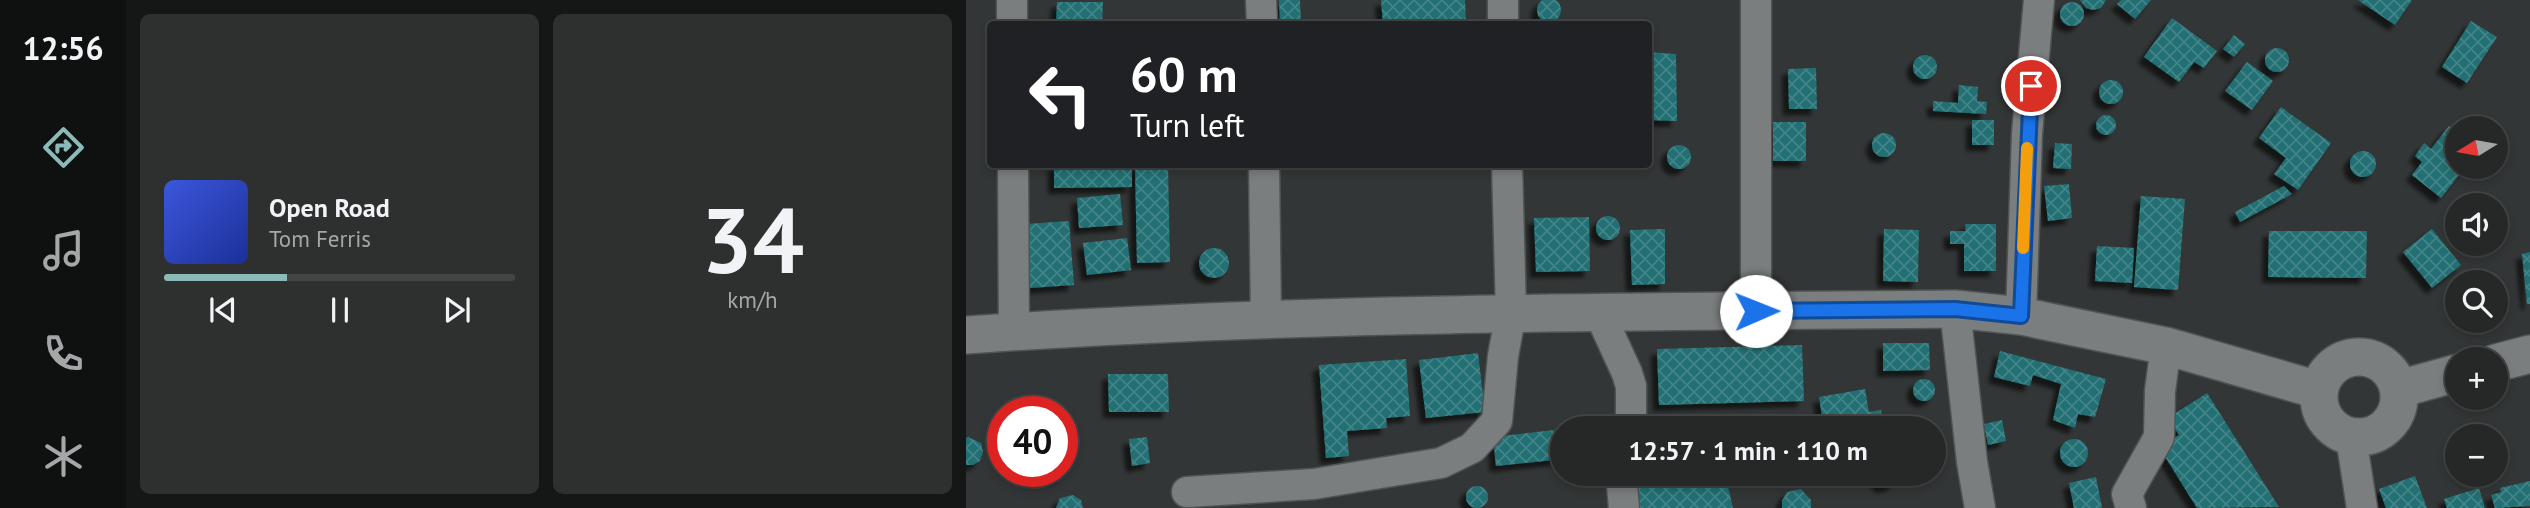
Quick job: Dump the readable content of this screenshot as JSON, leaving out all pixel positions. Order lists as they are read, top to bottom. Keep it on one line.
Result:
{"north":"left","page":{"tabs":"12:56","tile":["34","km/h"],"turn":["60 m","Turn left"],"map_buttons":["+","−"],"song":["Open Road","Tom Ferris"],"limit":"40","trip":"12:57 · 1 min · 110 m"}}
